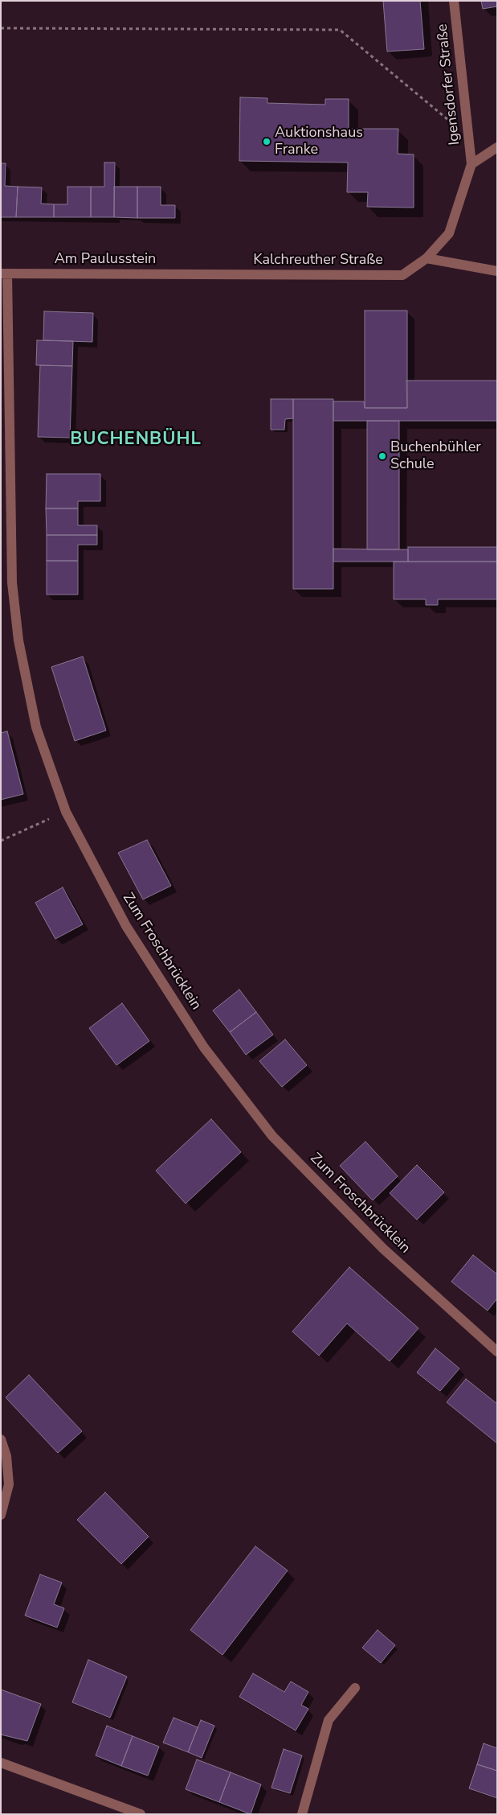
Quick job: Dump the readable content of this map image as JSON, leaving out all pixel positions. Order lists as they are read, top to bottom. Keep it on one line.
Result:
{"streets":{"street":["Igensdorfer Straße","Am Paulusstein","Kalchreuther Straße","Zum Froschbrücklein"]},"crossings":[["Igensdorfer Straße","Kalchreuther Straße"],["Am Paulusstein","Kalchreuther Straße"],["Am Paulusstein","Zum Froschbrücklein"]],"districts":["BUCHENBÜHL"],"places":["Auktionshaus Franke","Buchenbühler Schule"]}
